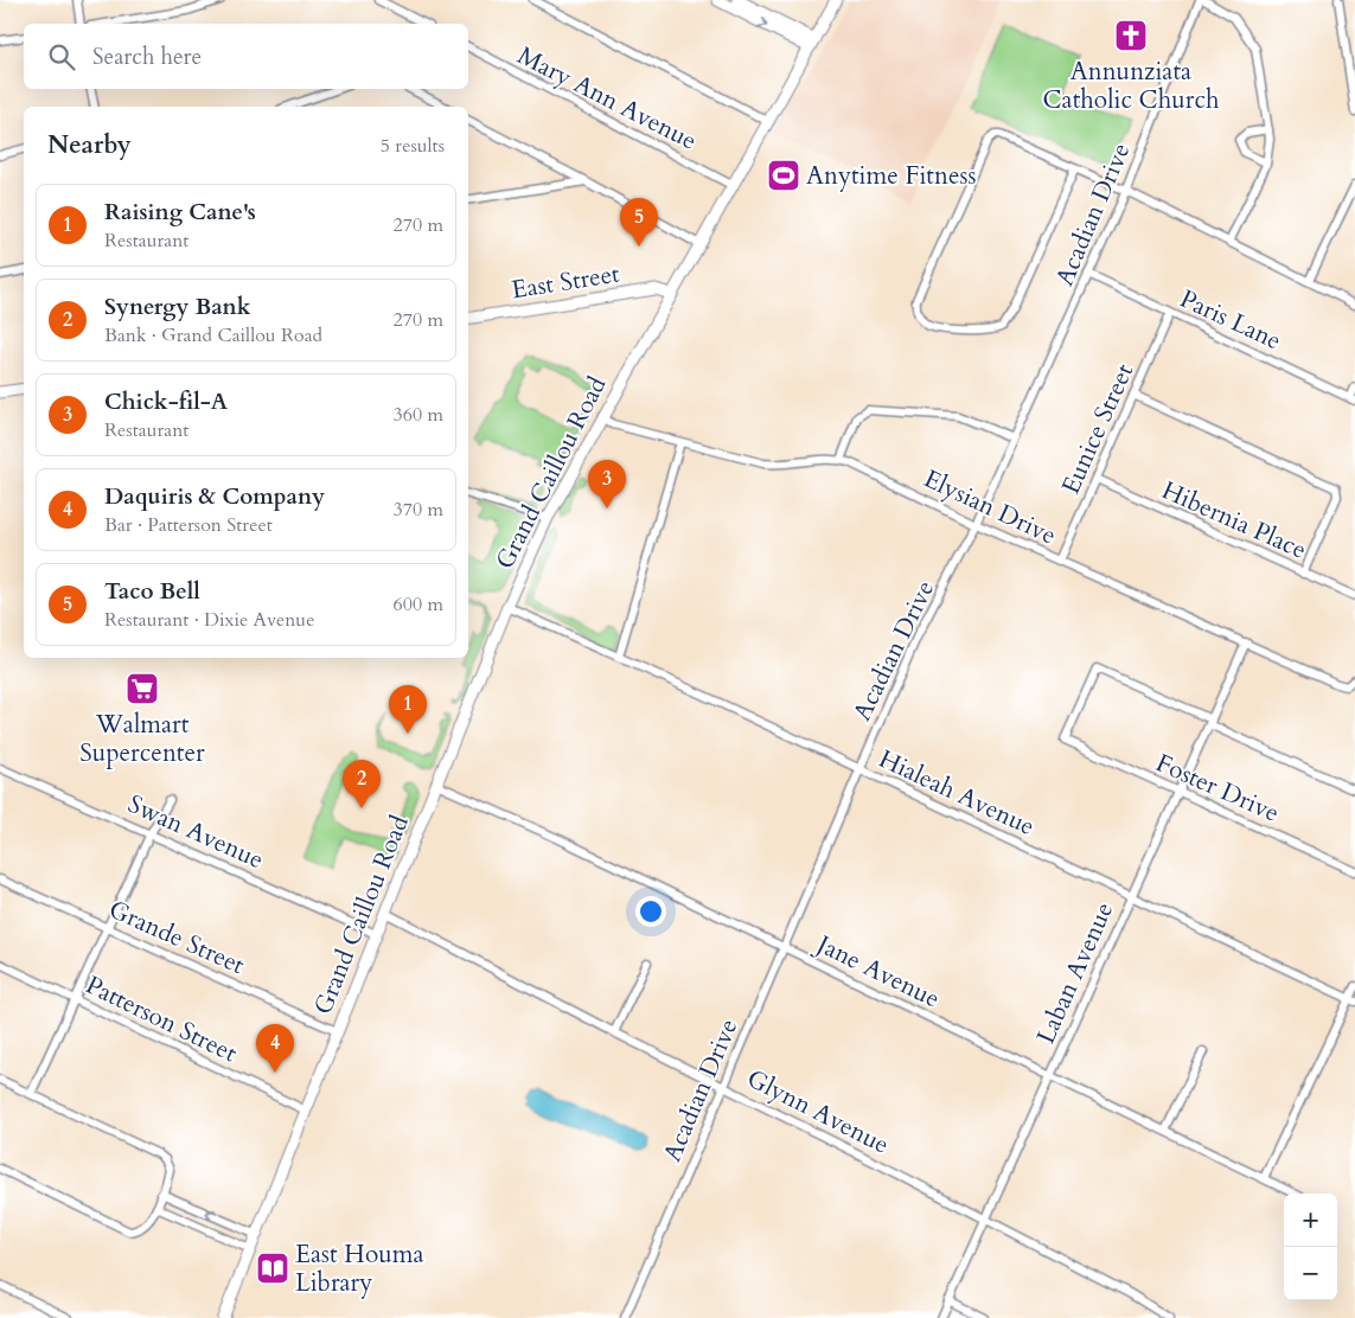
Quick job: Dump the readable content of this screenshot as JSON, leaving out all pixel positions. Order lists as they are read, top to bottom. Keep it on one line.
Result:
{"streets":{"main road":["East Street","Grand Caillou Road"],"street":["Mary Ann Avenue","Acadian Drive","Paris Lane","Eunice Street","Elysian Drive","Hibernia Place","Foster Drive","Hialeah Avenue","Swan Avenue","Grande Street","Jane Avenue","Laban Avenue","Patterson Street","Glynn Avenue"]},"crossings":[["Mary Ann Avenue","Grand Caillou Road"],["Acadian Drive","Paris Lane"],["Acadian Drive","Elysian Drive"],["Acadian Drive","Hialeah Avenue"],["Acadian Drive","Jane Avenue"],["Acadian Drive","Glynn Avenue"],["East Street","Grand Caillou Road"],["Paris Lane","Eunice Street"],["Eunice Street","Elysian Drive"],["Eunice Street","Hibernia Place"],["Grand Caillou Road","Elysian Drive"],["Grand Caillou Road","Hialeah Avenue"],["Grand Caillou Road","Swan Avenue"],["Grand Caillou Road","Grande Street"],["Grand Caillou Road","Jane Avenue"],["Grand Caillou Road","Patterson Street"],["Grand Caillou Road","Glynn Avenue"],["Elysian Drive","Laban Avenue"],["Foster Drive","Laban Avenue"],["Hialeah Avenue","Laban Avenue"],["Jane Avenue","Laban Avenue"],["Laban Avenue","Glynn Avenue"]],"places":{"church":["Annunziata Catholic Church"],"sports":["Anytime Fitness"],"supermarket":["Walmart Supercenter"],"library":["East Houma Library"]},"page":{"search":"Search here","heading":["Nearby","5 results"],"list":[{"mark":"1","name":"Raising Cane's","note":"Restaurant","value":"270 m"},{"mark":"2","name":"Synergy Bank","note":"Bank · Grand Caillou Road","value":"270 m"},{"mark":"3","name":"Chick-fil-A","note":"Restaurant","value":"360 m"},{"mark":"4","name":"Daquiris & Company","note":"Bar · Patterson Street","value":"370 m"},{"mark":"5","name":"Taco Bell","note":"Restaurant · Dixie Avenue","value":"600 m"}],"pins":["5","3","1","2","4"],"map_buttons":["+","−"]}}
